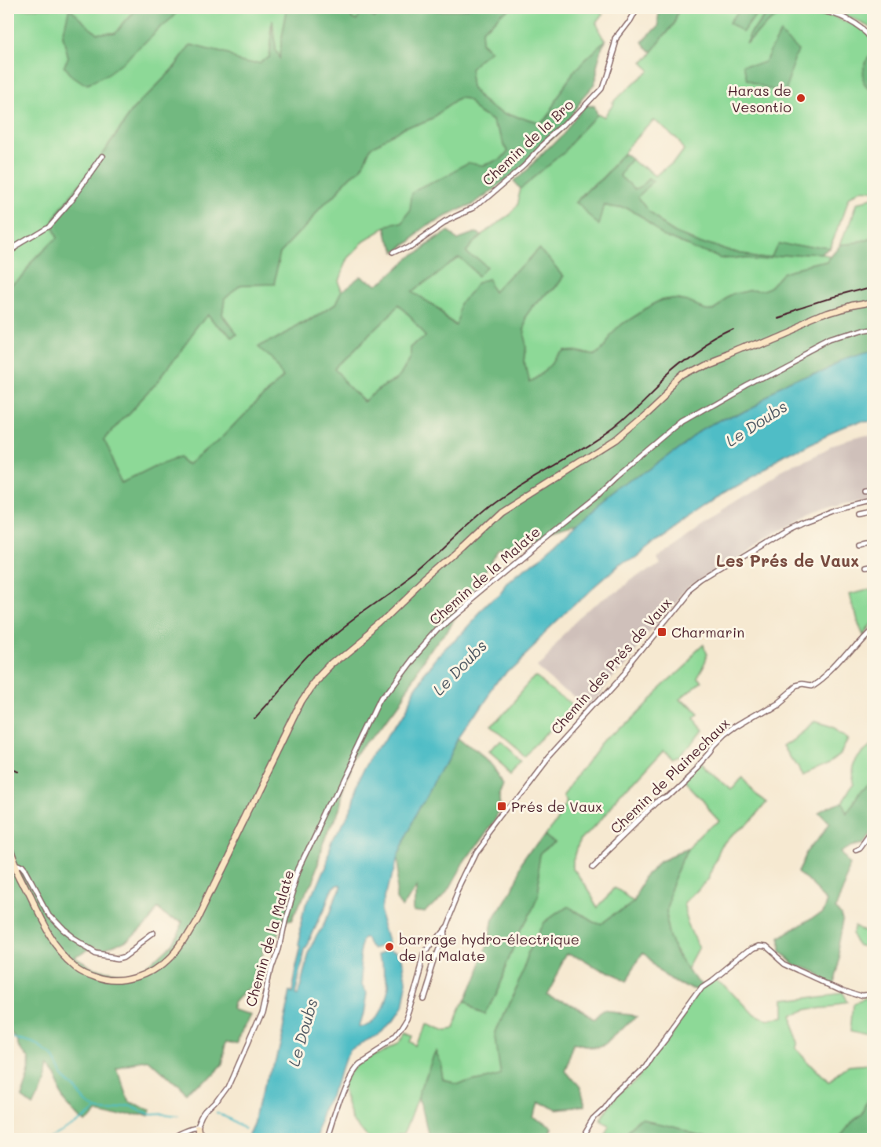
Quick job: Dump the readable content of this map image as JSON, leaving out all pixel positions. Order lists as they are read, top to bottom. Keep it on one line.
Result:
{"streets":{"street":["Chemin de la Bro","Chemin de la Malate","Chemin des Prés de Vaux","Chemin de Plainechaux"]},"districts":["Les Prés de Vaux"],"water":["Le Doubs"],"places":{"other":["Haras de Vesontio","barrage hydro-électrique de la Malate"],"transit":["Charmarin","Prés de Vaux"]}}
